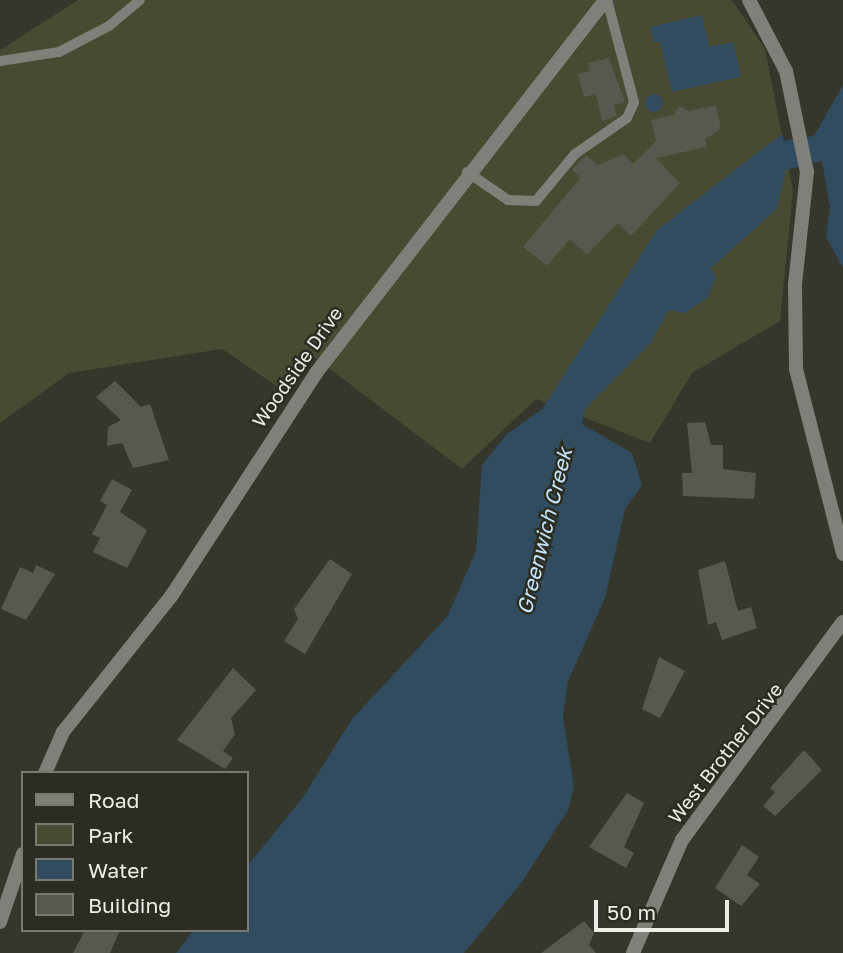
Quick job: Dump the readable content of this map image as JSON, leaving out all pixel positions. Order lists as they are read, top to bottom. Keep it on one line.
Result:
{"streets":{"street":["Woodside Drive","West Brother Drive"]},"water":["Greenwich Creek"],"legend":["Road","Park","Water","Building"],"scale_bar":"50 m"}
